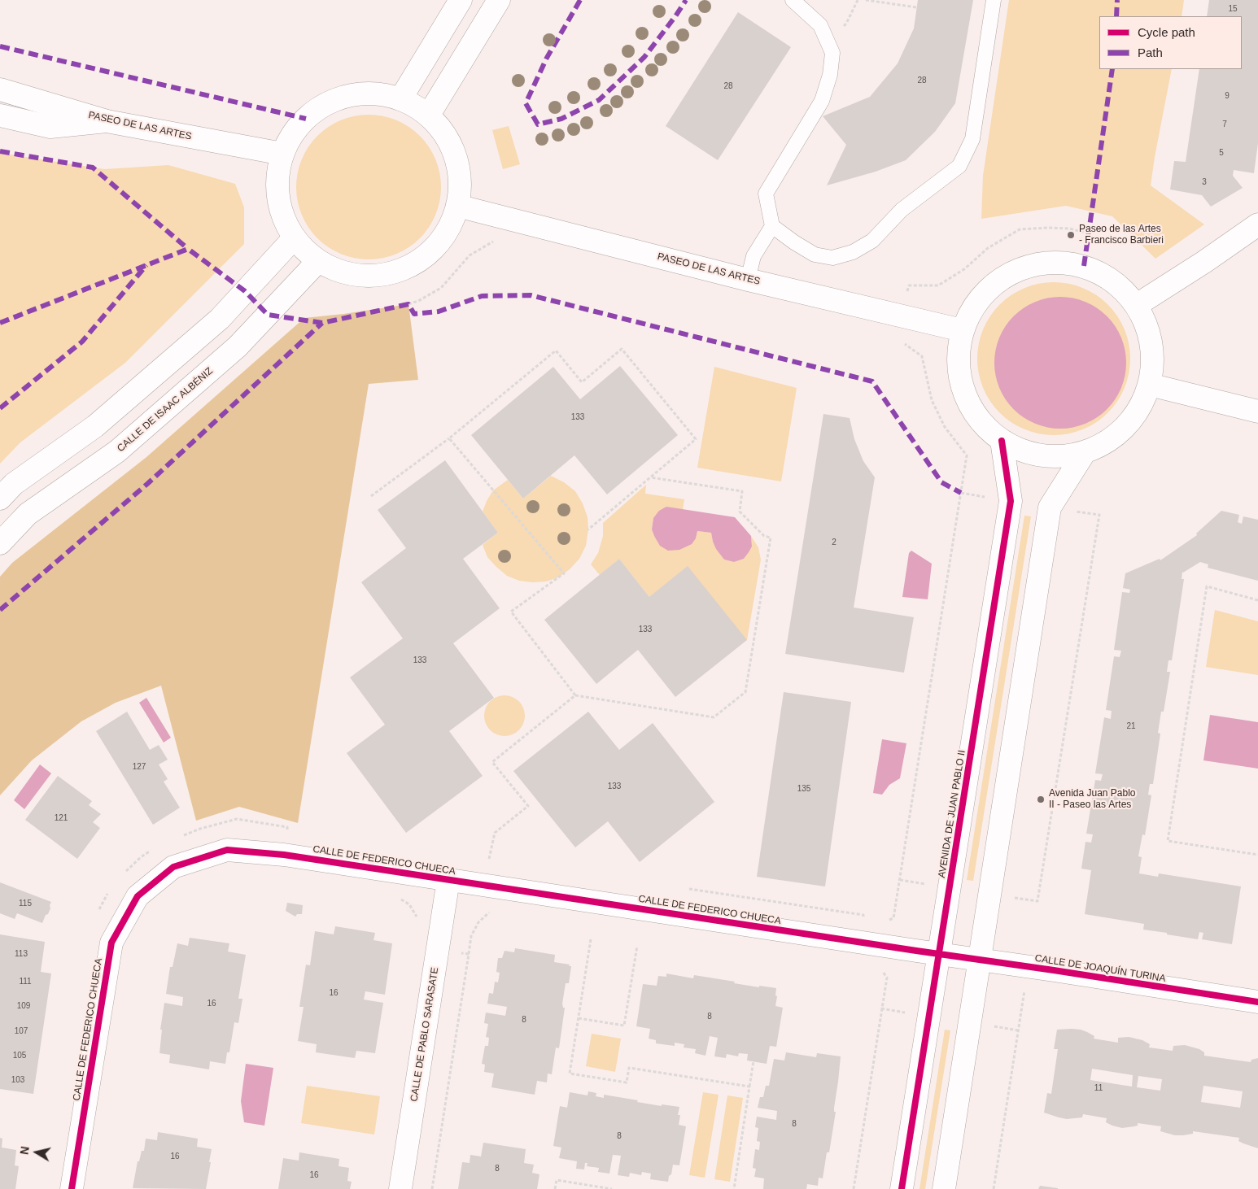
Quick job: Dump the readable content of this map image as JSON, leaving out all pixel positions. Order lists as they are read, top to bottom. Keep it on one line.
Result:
{"streets":{"street":["PASEO DE LAS ARTES","CALLE DE ISAAC ALBÉNIZ","AVENIDA DE JUAN PABLO II","CALLE DE FEDERICO CHUECA","CALLE DE JOAQUÍN TURINA","CALLE DE PABLO SARASATE"]},"crossings":[["AVENIDA DE JUAN PABLO II","CALLE DE FEDERICO CHUECA"],["AVENIDA DE JUAN PABLO II","CALLE DE JOAQUÍN TURINA"],["CALLE DE FEDERICO CHUECA","CALLE DE JOAQUÍN TURINA"],["CALLE DE FEDERICO CHUECA","CALLE DE PABLO SARASATE"]],"places":["Paseo de las Artes - Francisco Barbieri","Avenida Juan Pablo II - Paseo las Artes"],"house_numbers":["15","28","28","9","7","5","3","133","2","133","133","21","127","133","135","121","115","113","111","16","16","109","8","8","107","105","103","11","8","8","16","8","16"],"legend":["Cycle path","Path"],"north":"left"}
